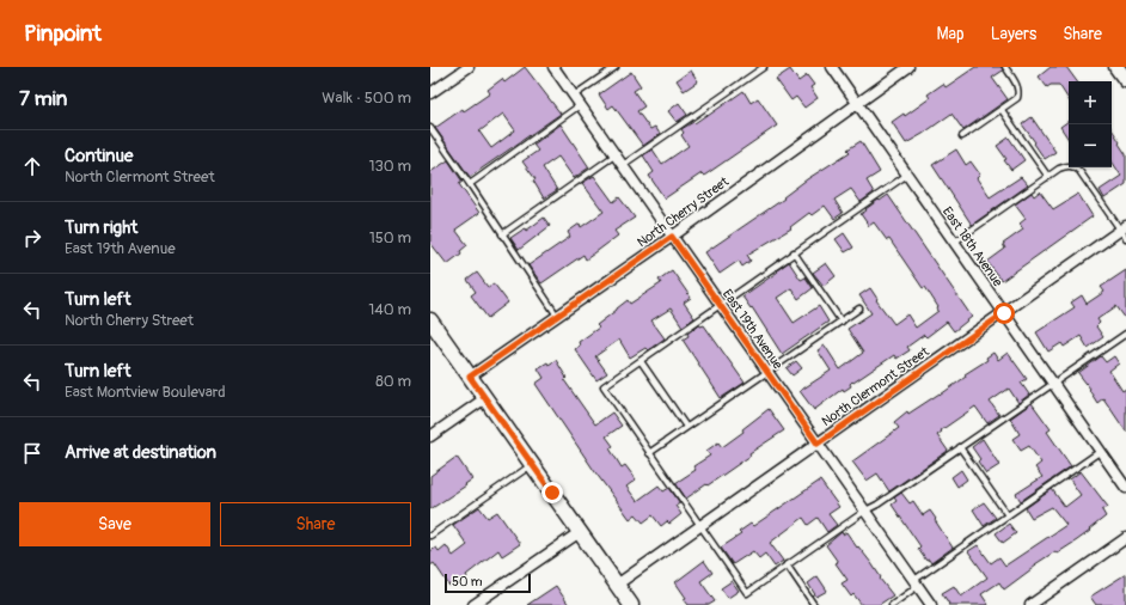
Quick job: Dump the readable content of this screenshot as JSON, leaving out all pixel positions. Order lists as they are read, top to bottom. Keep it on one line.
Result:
{"streets":{"street":["North Cherry Street","East 18th Avenue","East 19th Avenue","North Clermont Street"]},"crossings":[["North Cherry Street","East 18th Avenue"],["North Cherry Street","East 19th Avenue"],["East 18th Avenue","North Clermont Street"],["East 19th Avenue","North Clermont Street"]],"scale_bar":"50 m","page":{"header":"Pinpoint","nav":["Map","Layers","Share"],"heading":["7 min","Walk · 500 m"],"map_buttons":["+","−"],"list":[["Continue","North Clermont Street","130 m"],["Turn right","East 19th Avenue","150 m"],["Turn left","North Cherry Street","140 m"],["Turn left","East Montview Boulevard","80 m"],"Arrive at destination"],"buttons":["Save","Share"],"scale":"50 m"}}
